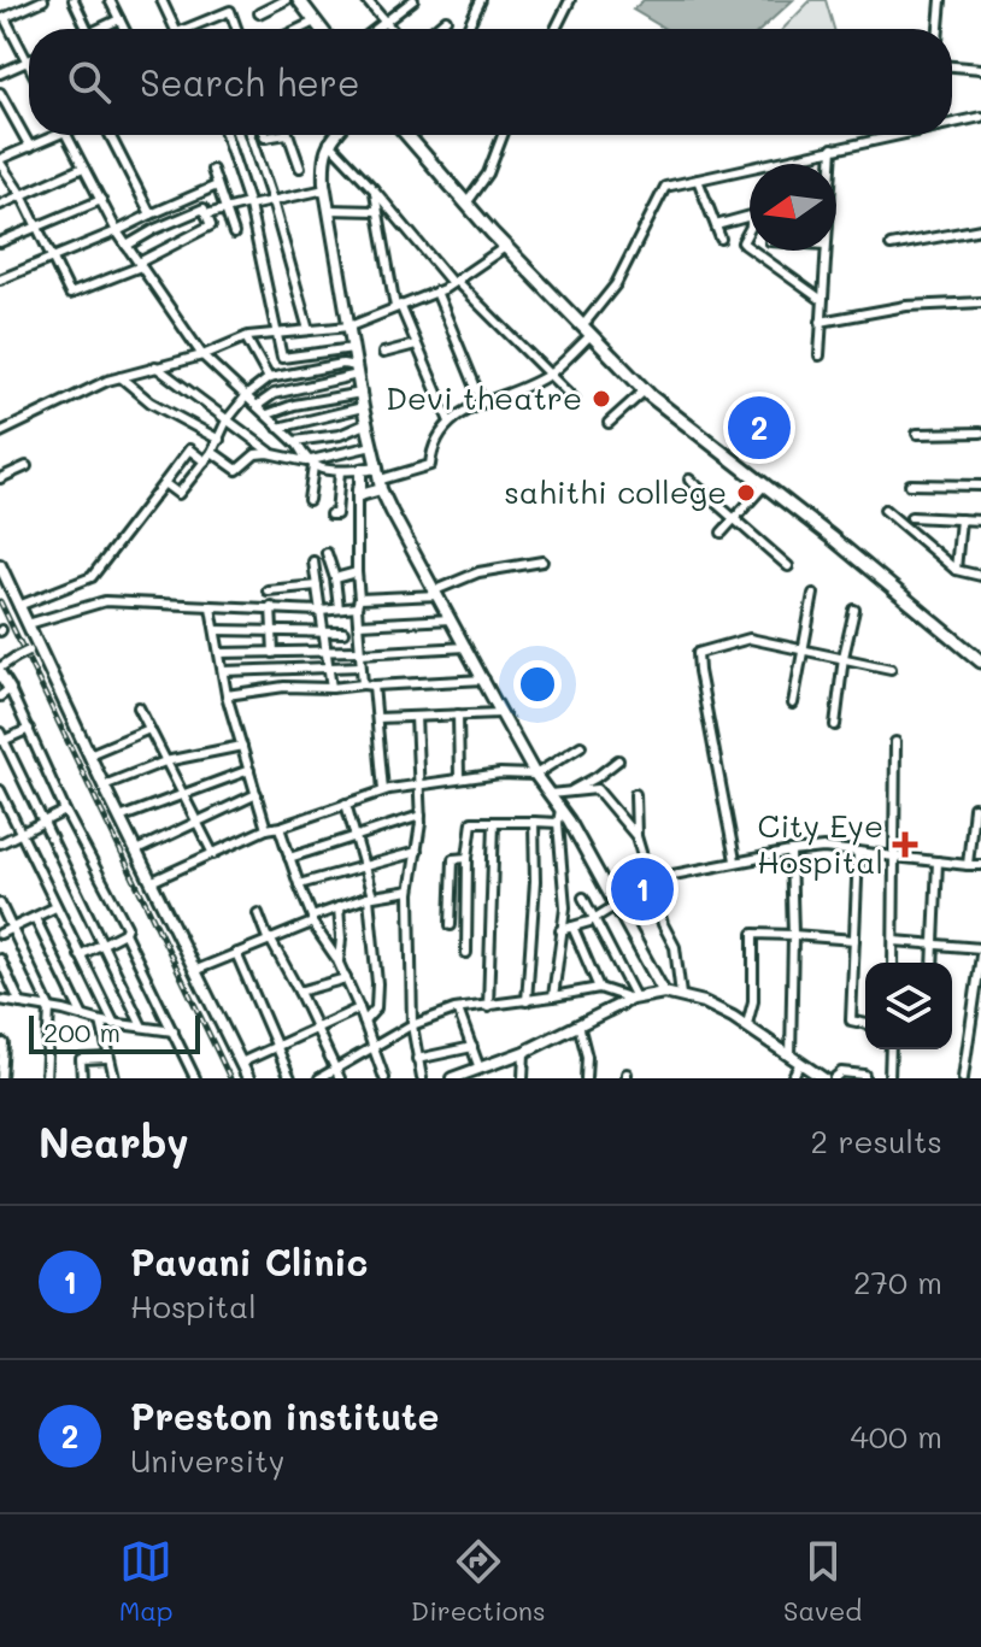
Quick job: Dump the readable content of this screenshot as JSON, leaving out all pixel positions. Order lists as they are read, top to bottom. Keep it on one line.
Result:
{"places":{"other":["Devi theatre","sahithi college"],"health":["City Eye Hospital"]},"scale_bar":"200 m","north":"left","page":{"search":"Search here","pins":["2","1"],"scale":"200 m","heading":["Nearby","2 results"],"list":[{"mark":"1","name":"Pavani Clinic","note":"Hospital","value":"270 m"},{"mark":"2","name":"Preston institute","note":"University","value":"400 m"}],"nav":["Map","Directions","Saved"]}}
